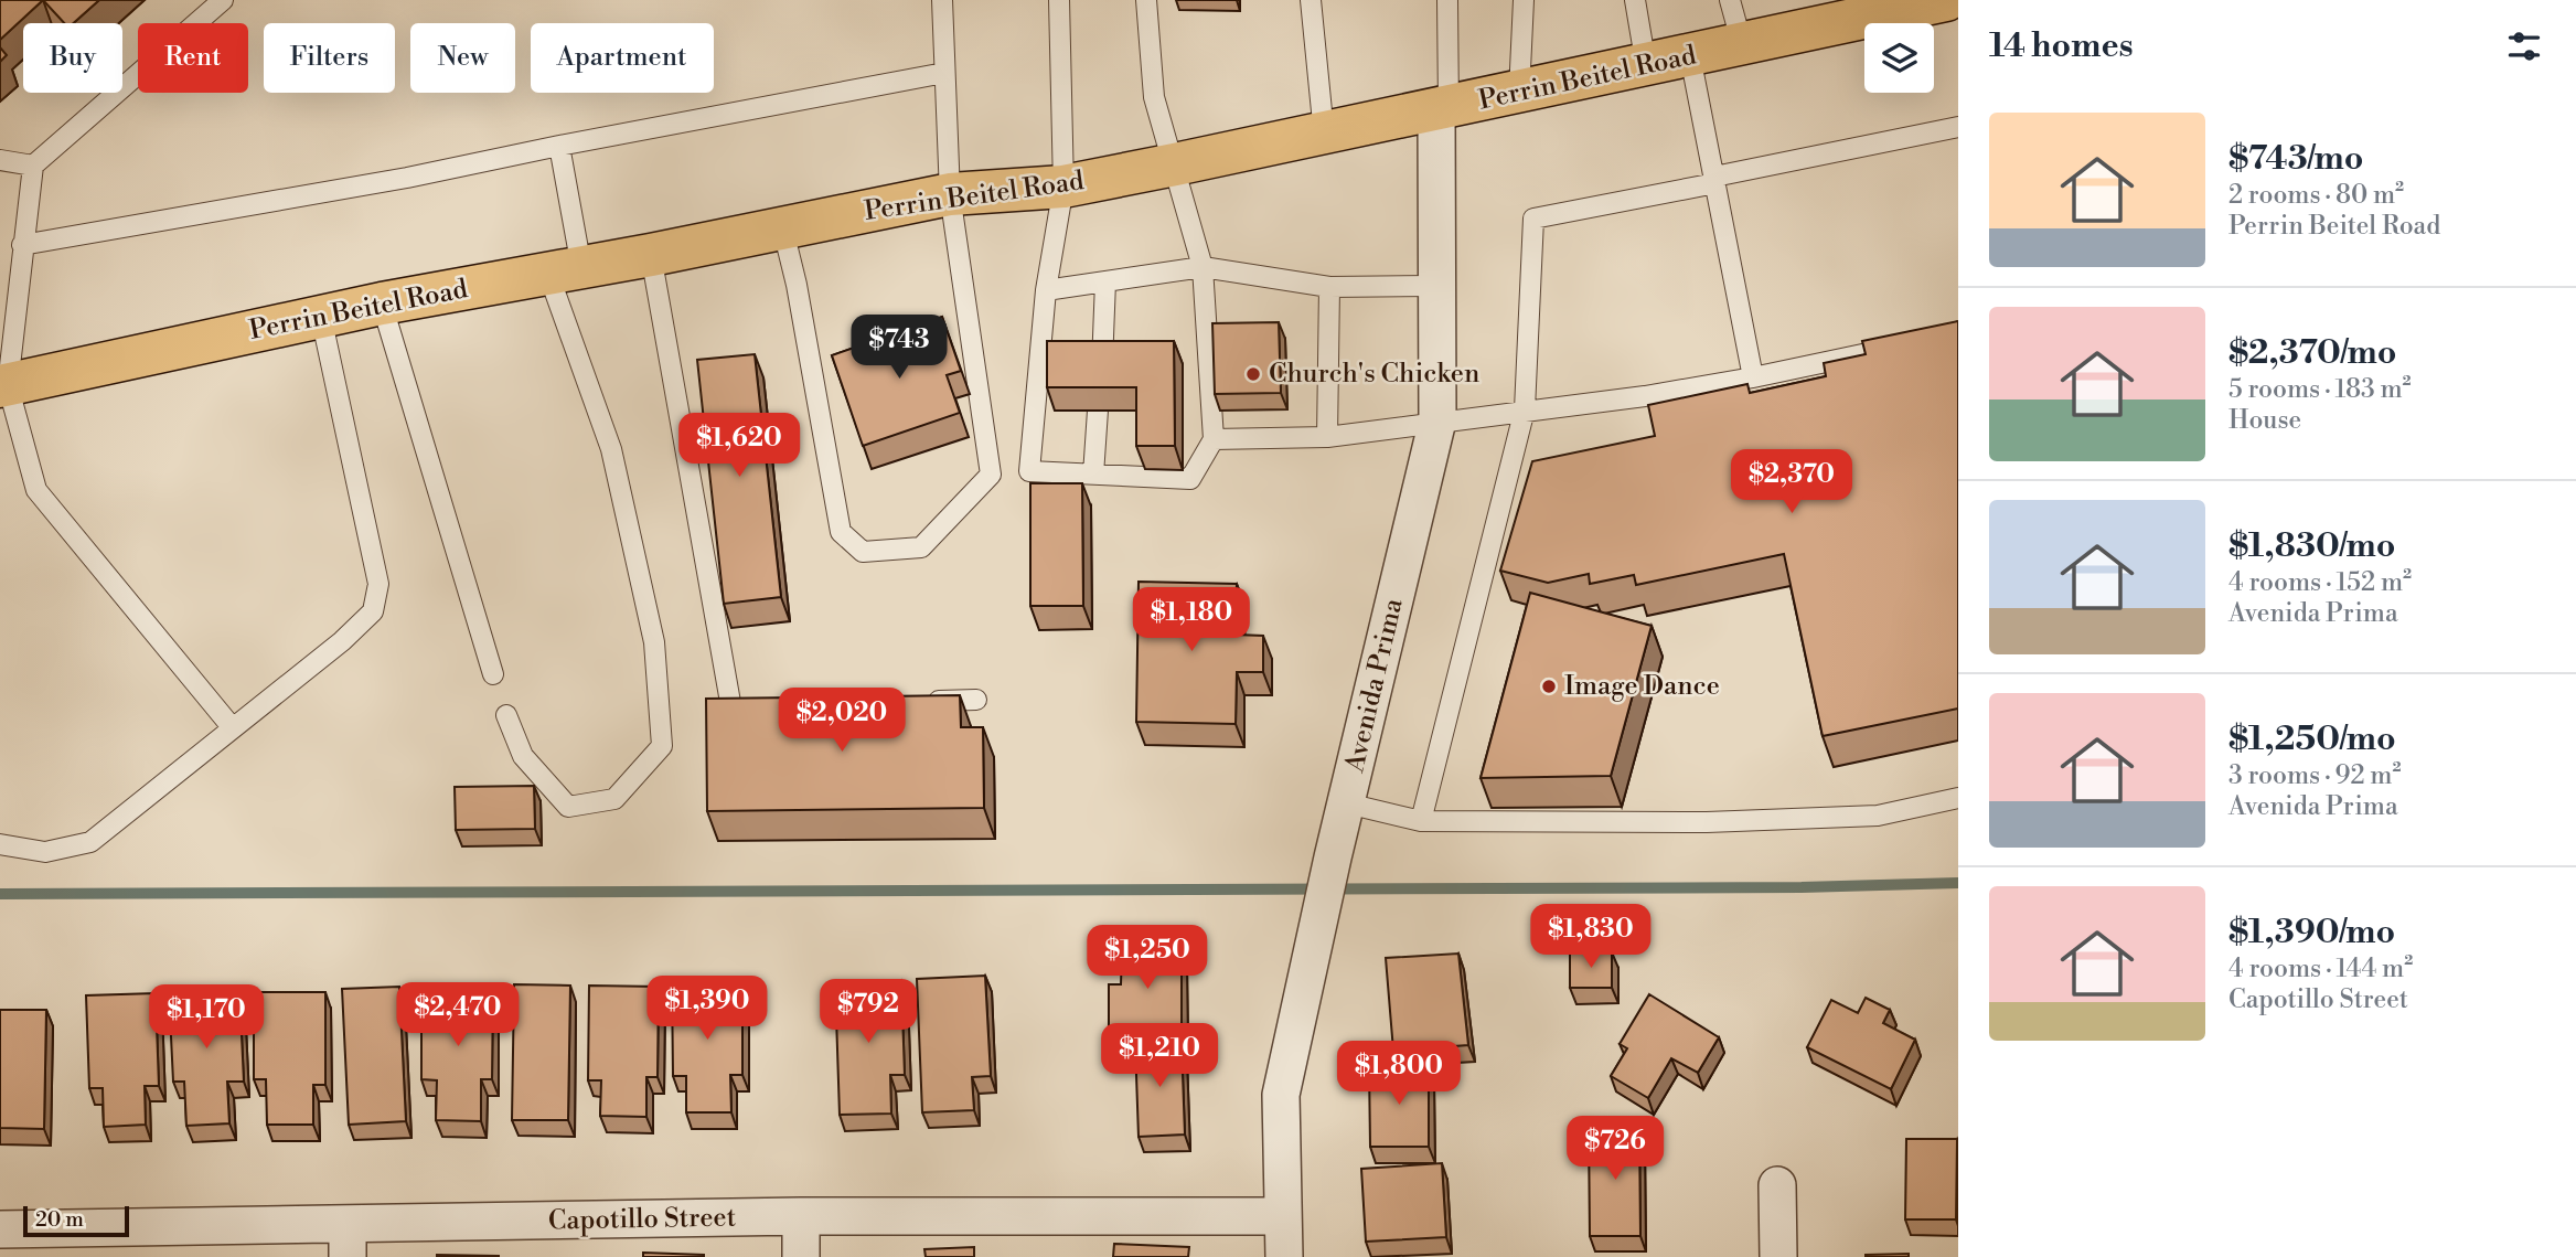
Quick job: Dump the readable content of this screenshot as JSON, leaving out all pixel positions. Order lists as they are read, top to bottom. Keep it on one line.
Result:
{"streets":{"main road":["Perrin Beitel Road"],"street":["Avenida Prima","Capotillo Street"]},"crossings":[["Perrin Beitel Road","Avenida Prima"],["Avenida Prima","Capotillo Street"]],"places":["Church's Chicken","Image Dance"],"scale_bar":"20 m","page":{"heading":"14 homes","chip":["Buy","Rent","Filters","New","Apartment"],"list":[{"name":"$743/mo","note":"2 rooms · 80 m² · Perrin Beitel Road"},{"name":"$2,370/mo","note":"5 rooms · 183 m² · House"},{"name":"$1,830/mo","note":"4 rooms · 152 m² · Avenida Prima"},{"name":"$1,250/mo","note":"3 rooms · 92 m² · Avenida Prima"},{"name":"$1,390/mo","note":"4 rooms · 144 m² · Capotillo Street"}],"price":["$743","$1,620","$2,370","$1,180","$2,020","$1,830","$1,250","$1,390","$792","$2,470","$1,170","$1,210","$1,800","$726"],"scale":"20 m"}}
